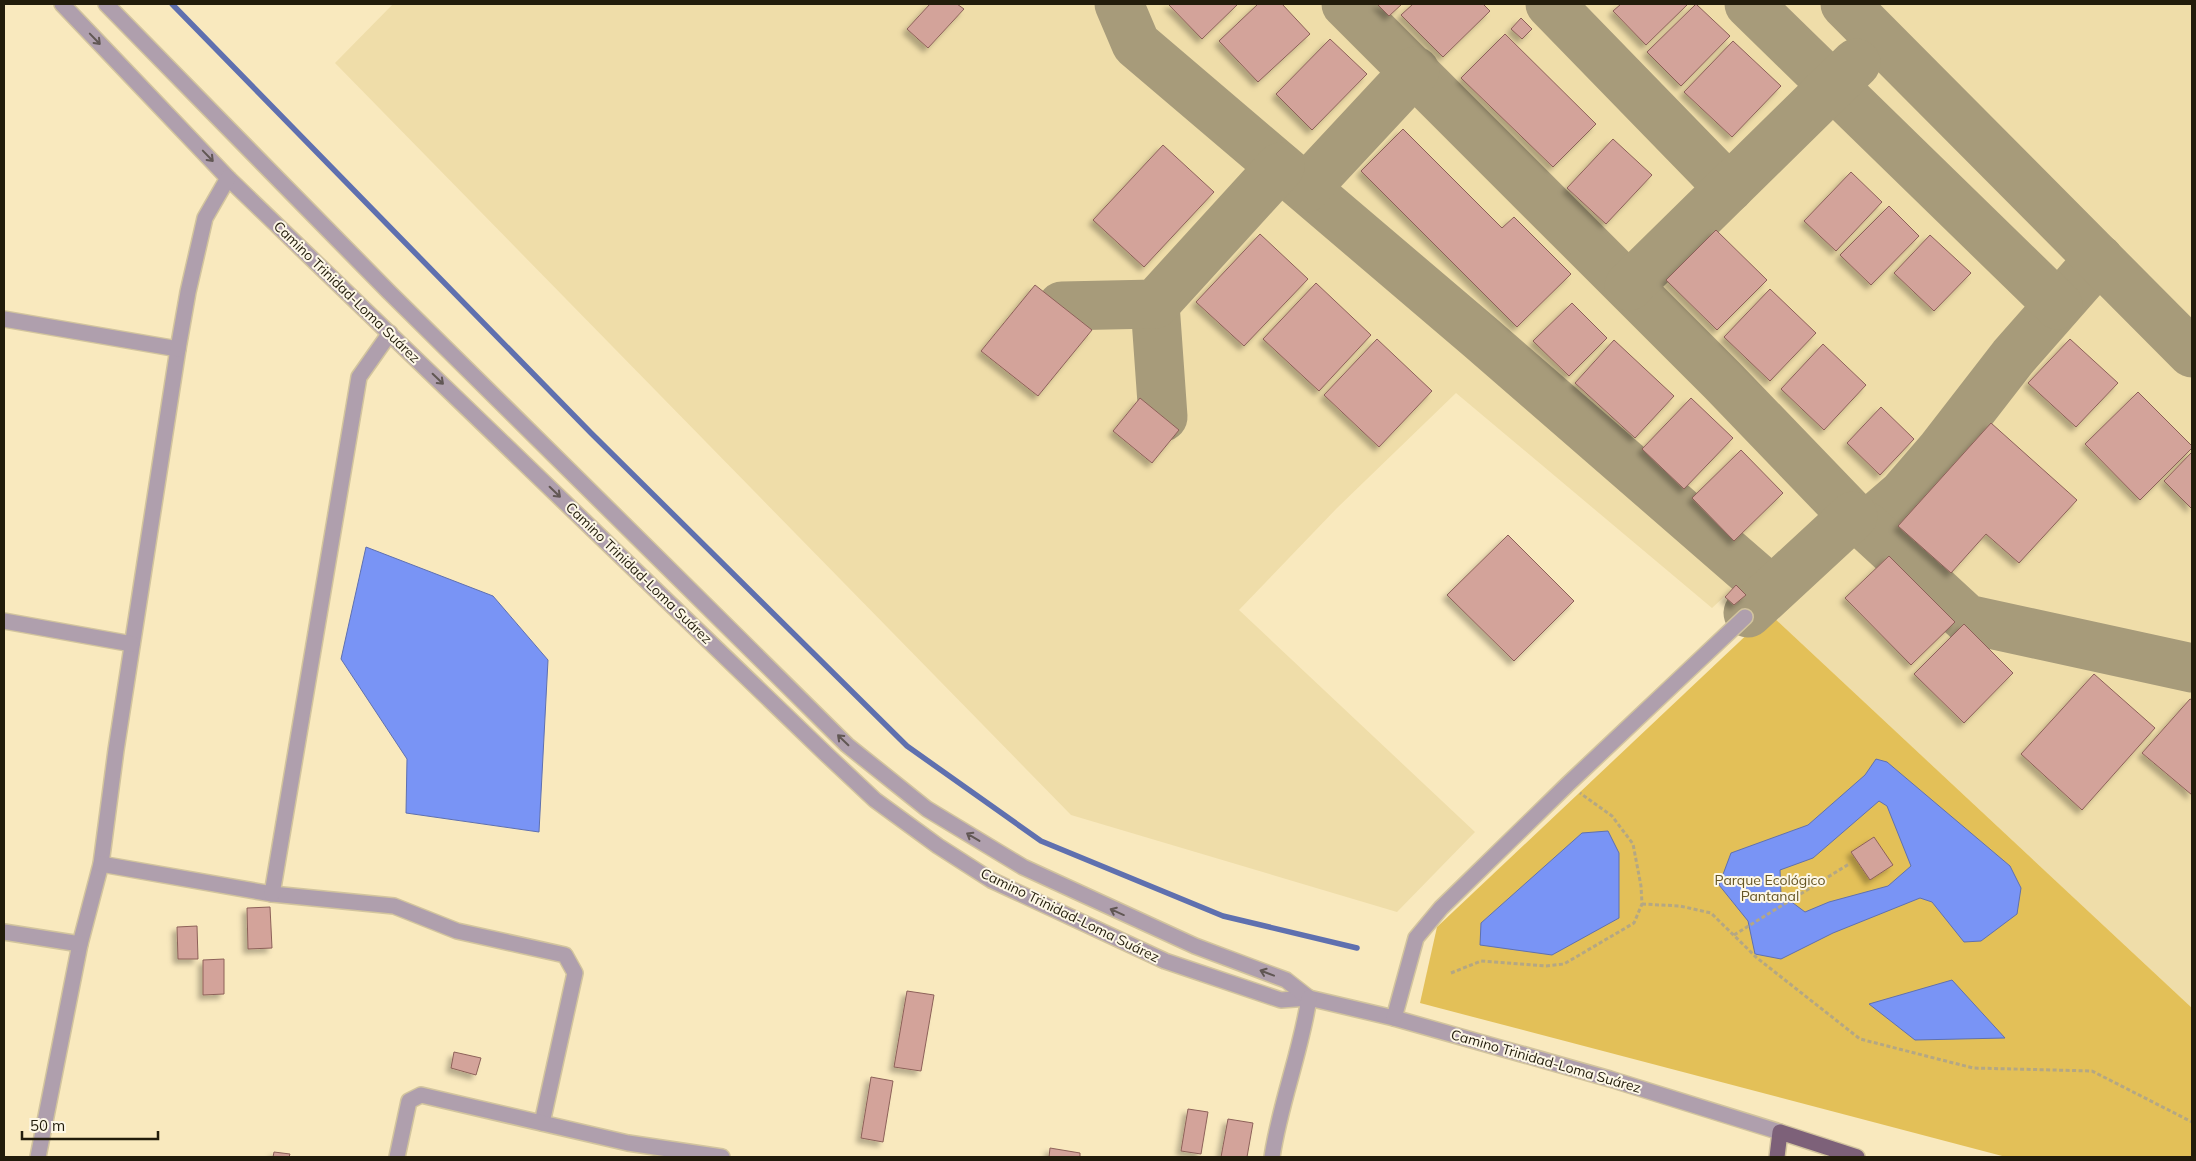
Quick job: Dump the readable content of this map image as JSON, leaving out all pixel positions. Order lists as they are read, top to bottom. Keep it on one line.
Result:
{"streets":{"street":["Camino Trinidad-Loma Suárez"]},"parks":["Parque Ecológico Pantanal"],"scale_bar":"50 m"}
